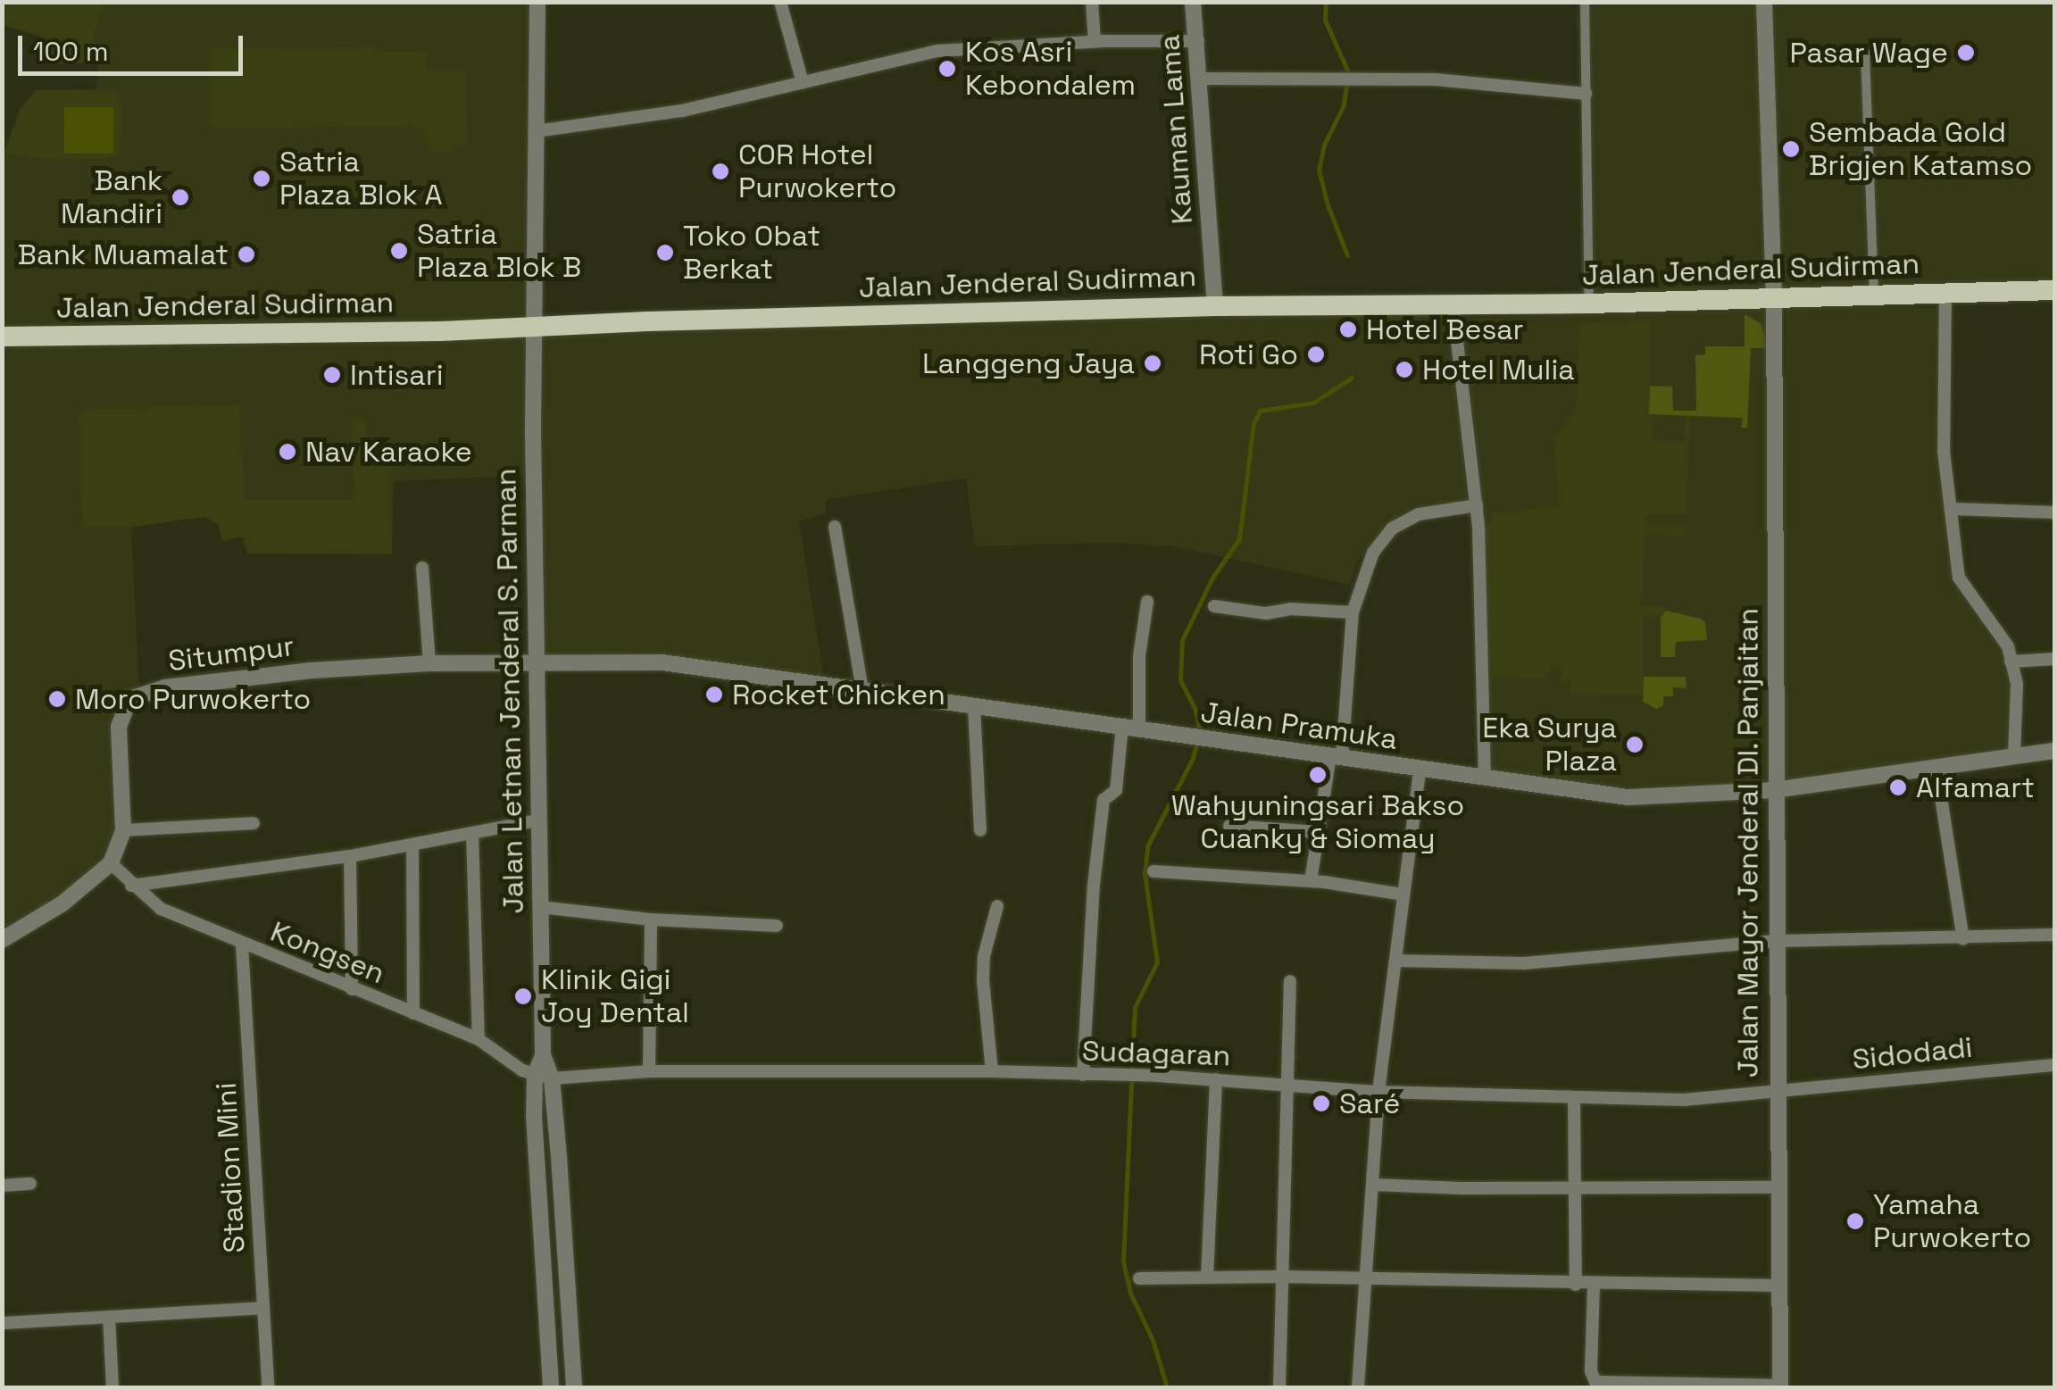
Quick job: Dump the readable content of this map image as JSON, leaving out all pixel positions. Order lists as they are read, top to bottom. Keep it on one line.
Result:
{"streets":{"main road":["Jalan Jenderal Sudirman"],"street":["Kauman Lama","Situmpur","Jalan Letnan Jenderal S. Parman","Jalan Pramuka","Jalan Mayor Jenderal DI. Panjaitan","Kongsen","Sudagaran","Sidodadi","Stadion Mini"]},"crossings":[["Kauman Lama","Jalan Jenderal Sudirman"],["Jalan Jenderal Sudirman","Jalan Letnan Jenderal S. Parman"],["Jalan Jenderal Sudirman","Jalan Mayor Jenderal DI. Panjaitan"],["Situmpur","Jalan Letnan Jenderal S. Parman"],["Situmpur","Jalan Pramuka"],["Situmpur","Kongsen"],["Jalan Letnan Jenderal S. Parman","Jalan Pramuka"],["Jalan Letnan Jenderal S. Parman","Kongsen"],["Jalan Letnan Jenderal S. Parman","Sudagaran"],["Jalan Pramuka","Jalan Mayor Jenderal DI. Panjaitan"],["Jalan Mayor Jenderal DI. Panjaitan","Sudagaran"],["Jalan Mayor Jenderal DI. Panjaitan","Sidodadi"],["Kongsen","Sudagaran"],["Kongsen","Stadion Mini"],["Sudagaran","Sidodadi"]],"places":["Pasar Wage","Kos Asri Kebondalem","Sembada Gold Brigjen Katamso","COR Hotel Purwokerto","Satria Plaza Blok A","Bank Mandiri","Satria Plaza Blok B","Toko Obat Berkat","Bank Muamalat","Hotel Besar","Roti Go","Langgeng Jaya","Hotel Mulia","Intisari","Nav Karaoke","Rocket Chicken","Moro Purwokerto","Eka Surya Plaza","Wahyuningsari Bakso Cuanky & Siomay","Alfamart","Klinik Gigi Joy Dental","Saré","Yamaha Purwokerto"],"scale_bar":"100 m"}
